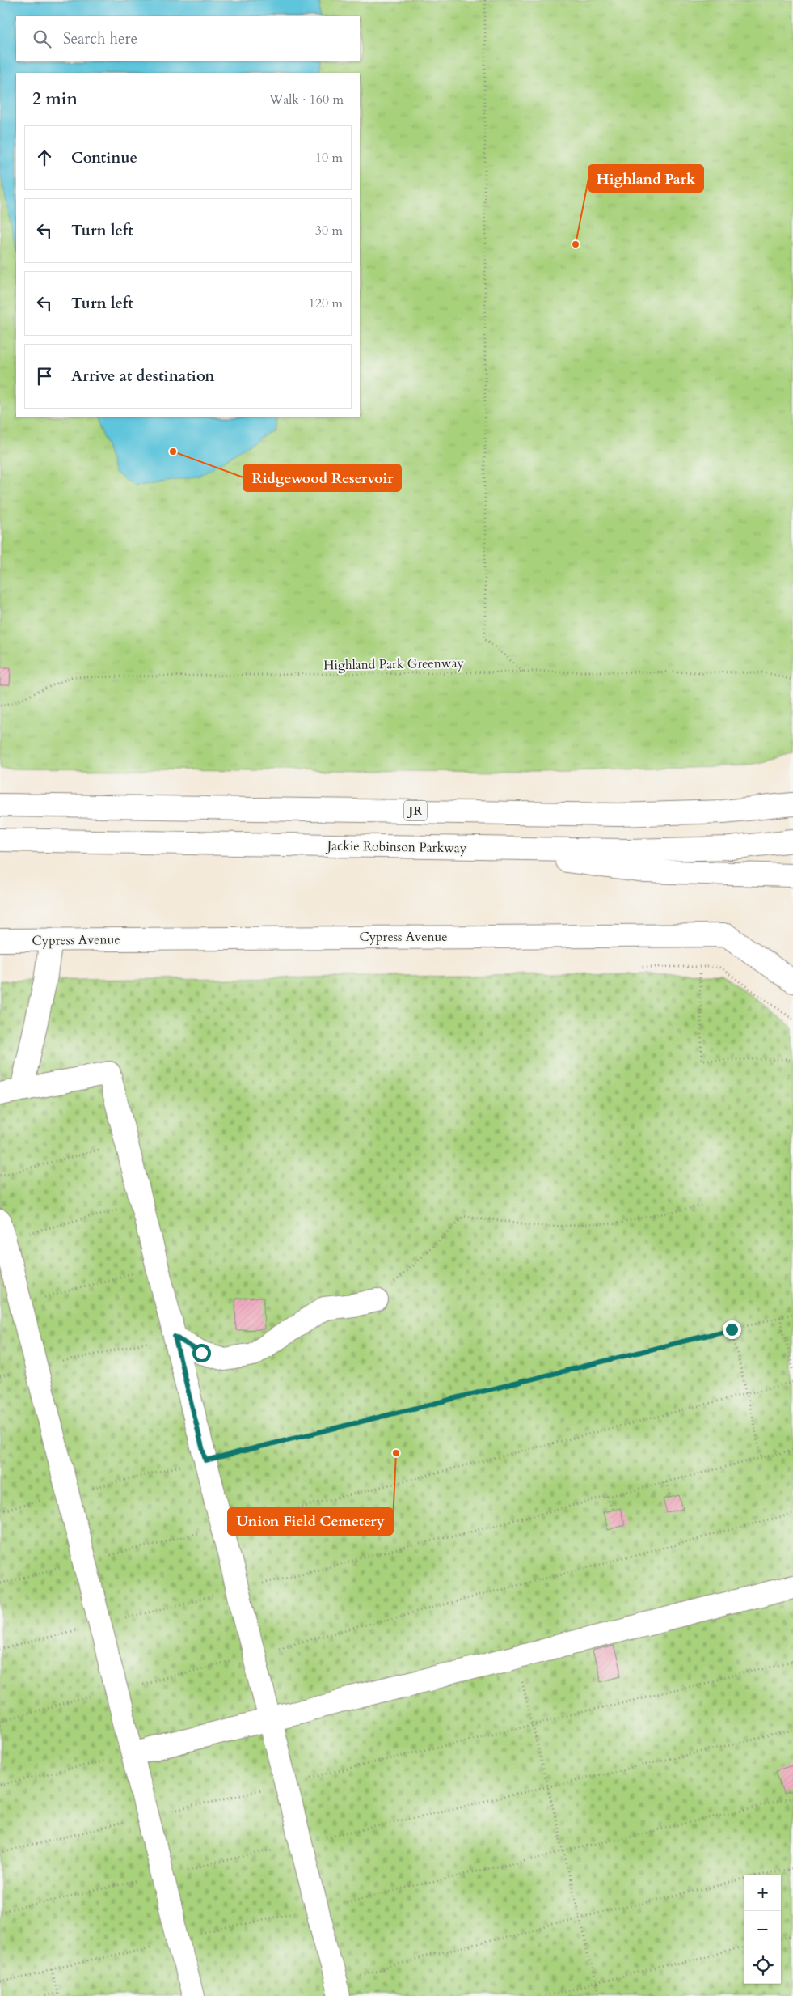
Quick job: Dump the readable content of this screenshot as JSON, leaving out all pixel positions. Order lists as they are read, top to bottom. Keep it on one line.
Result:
{"streets":{"main road":["JR","Jackie Robinson Parkway","Cypress Avenue"],"path":["Highland Park Greenway"]},"places":["Highland Park","Ridgewood Reservoir","Union Field Cemetery"],"page":{"search":"Search here","heading":["2 min","Walk · 160 m"],"list":[["Continue","10 m"],["Turn left","30 m"],["Turn left","120 m"],"Arrive at destination"],"map_buttons":["+","−"]}}
